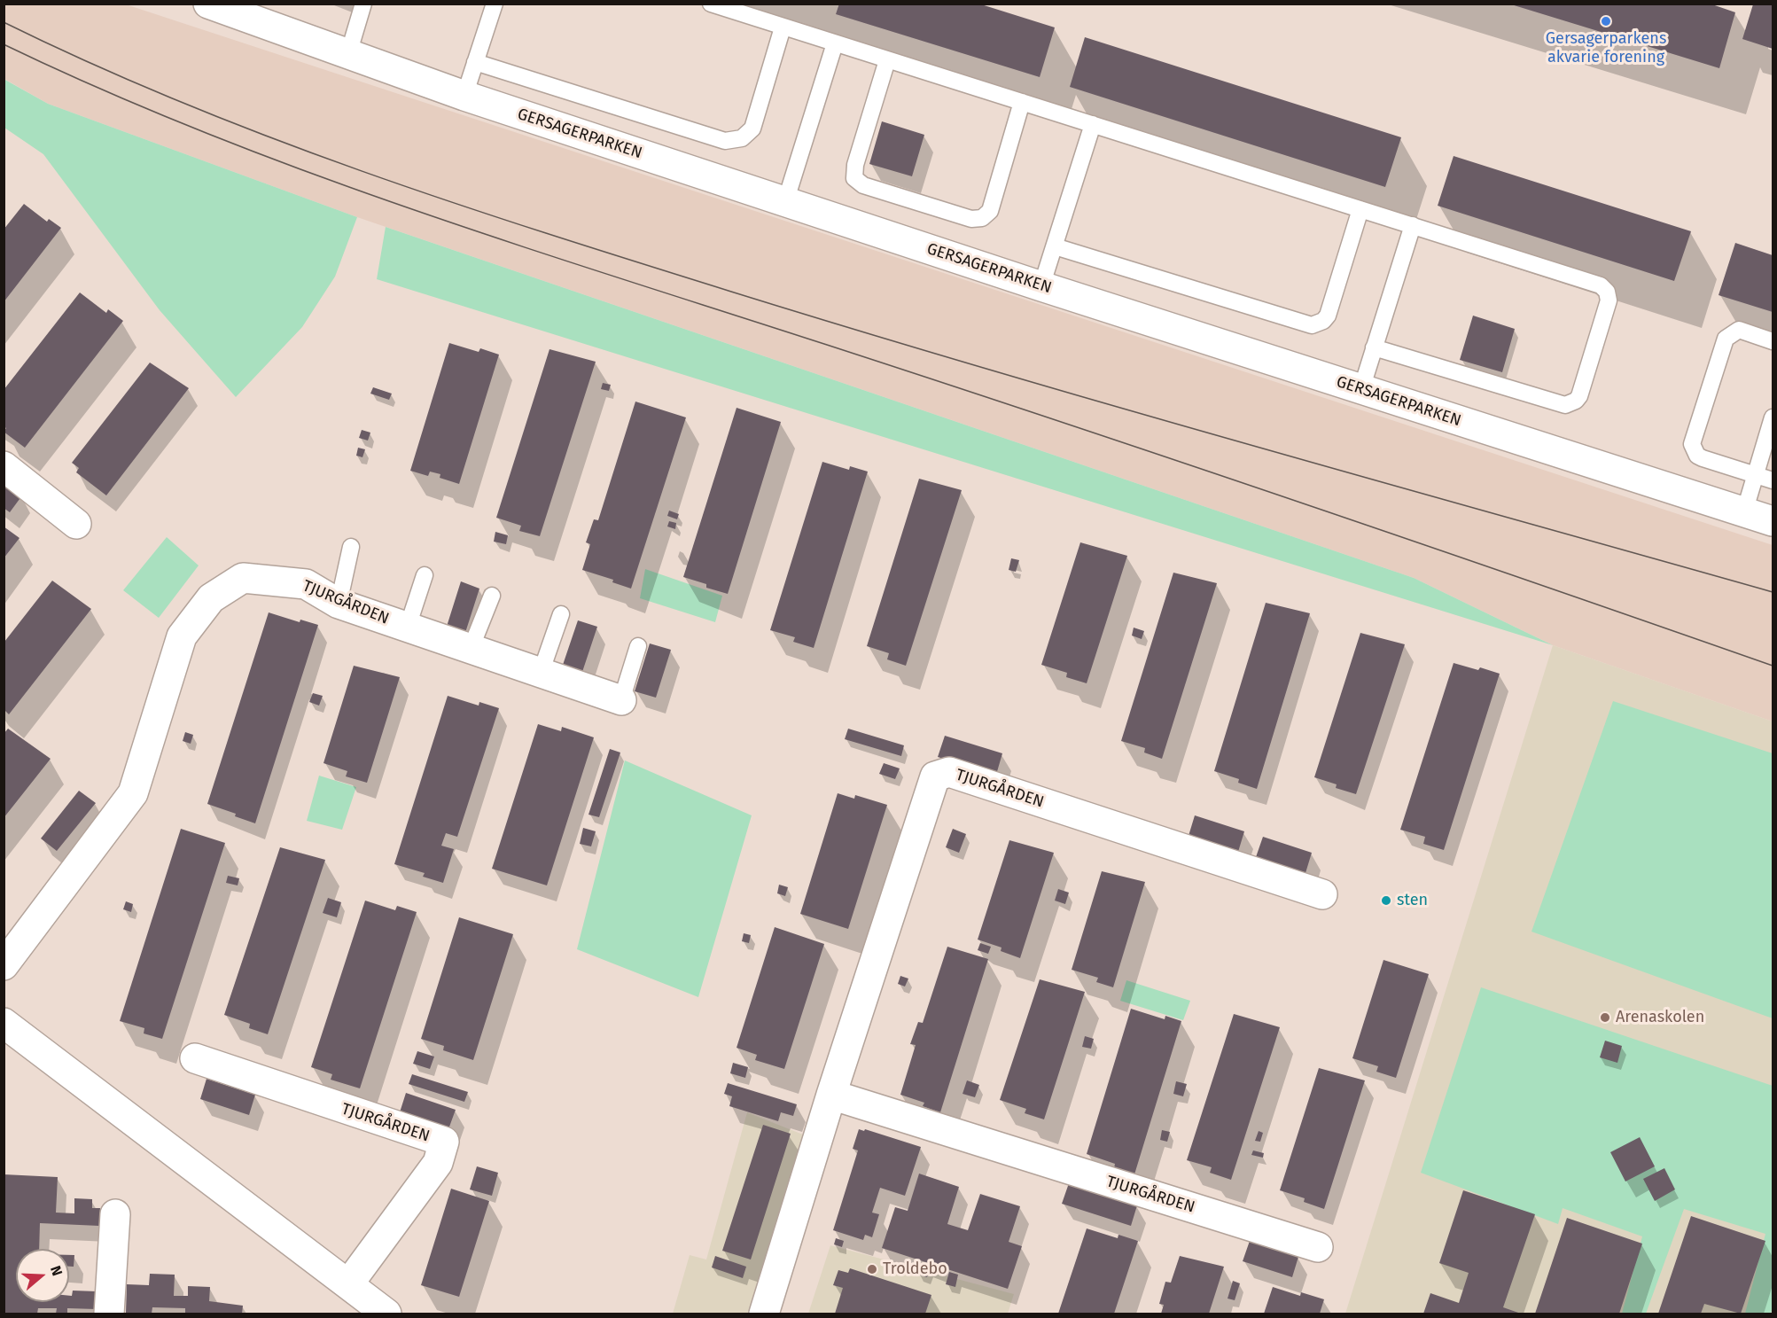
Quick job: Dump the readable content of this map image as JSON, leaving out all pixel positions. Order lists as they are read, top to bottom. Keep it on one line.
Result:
{"streets":{"street":["GERSAGERPARKEN","TJURGÅRDEN"]},"places":["Gersagerparkens akvarie forening","sten","Arenaskolen","Troldebo"],"north":"right"}
